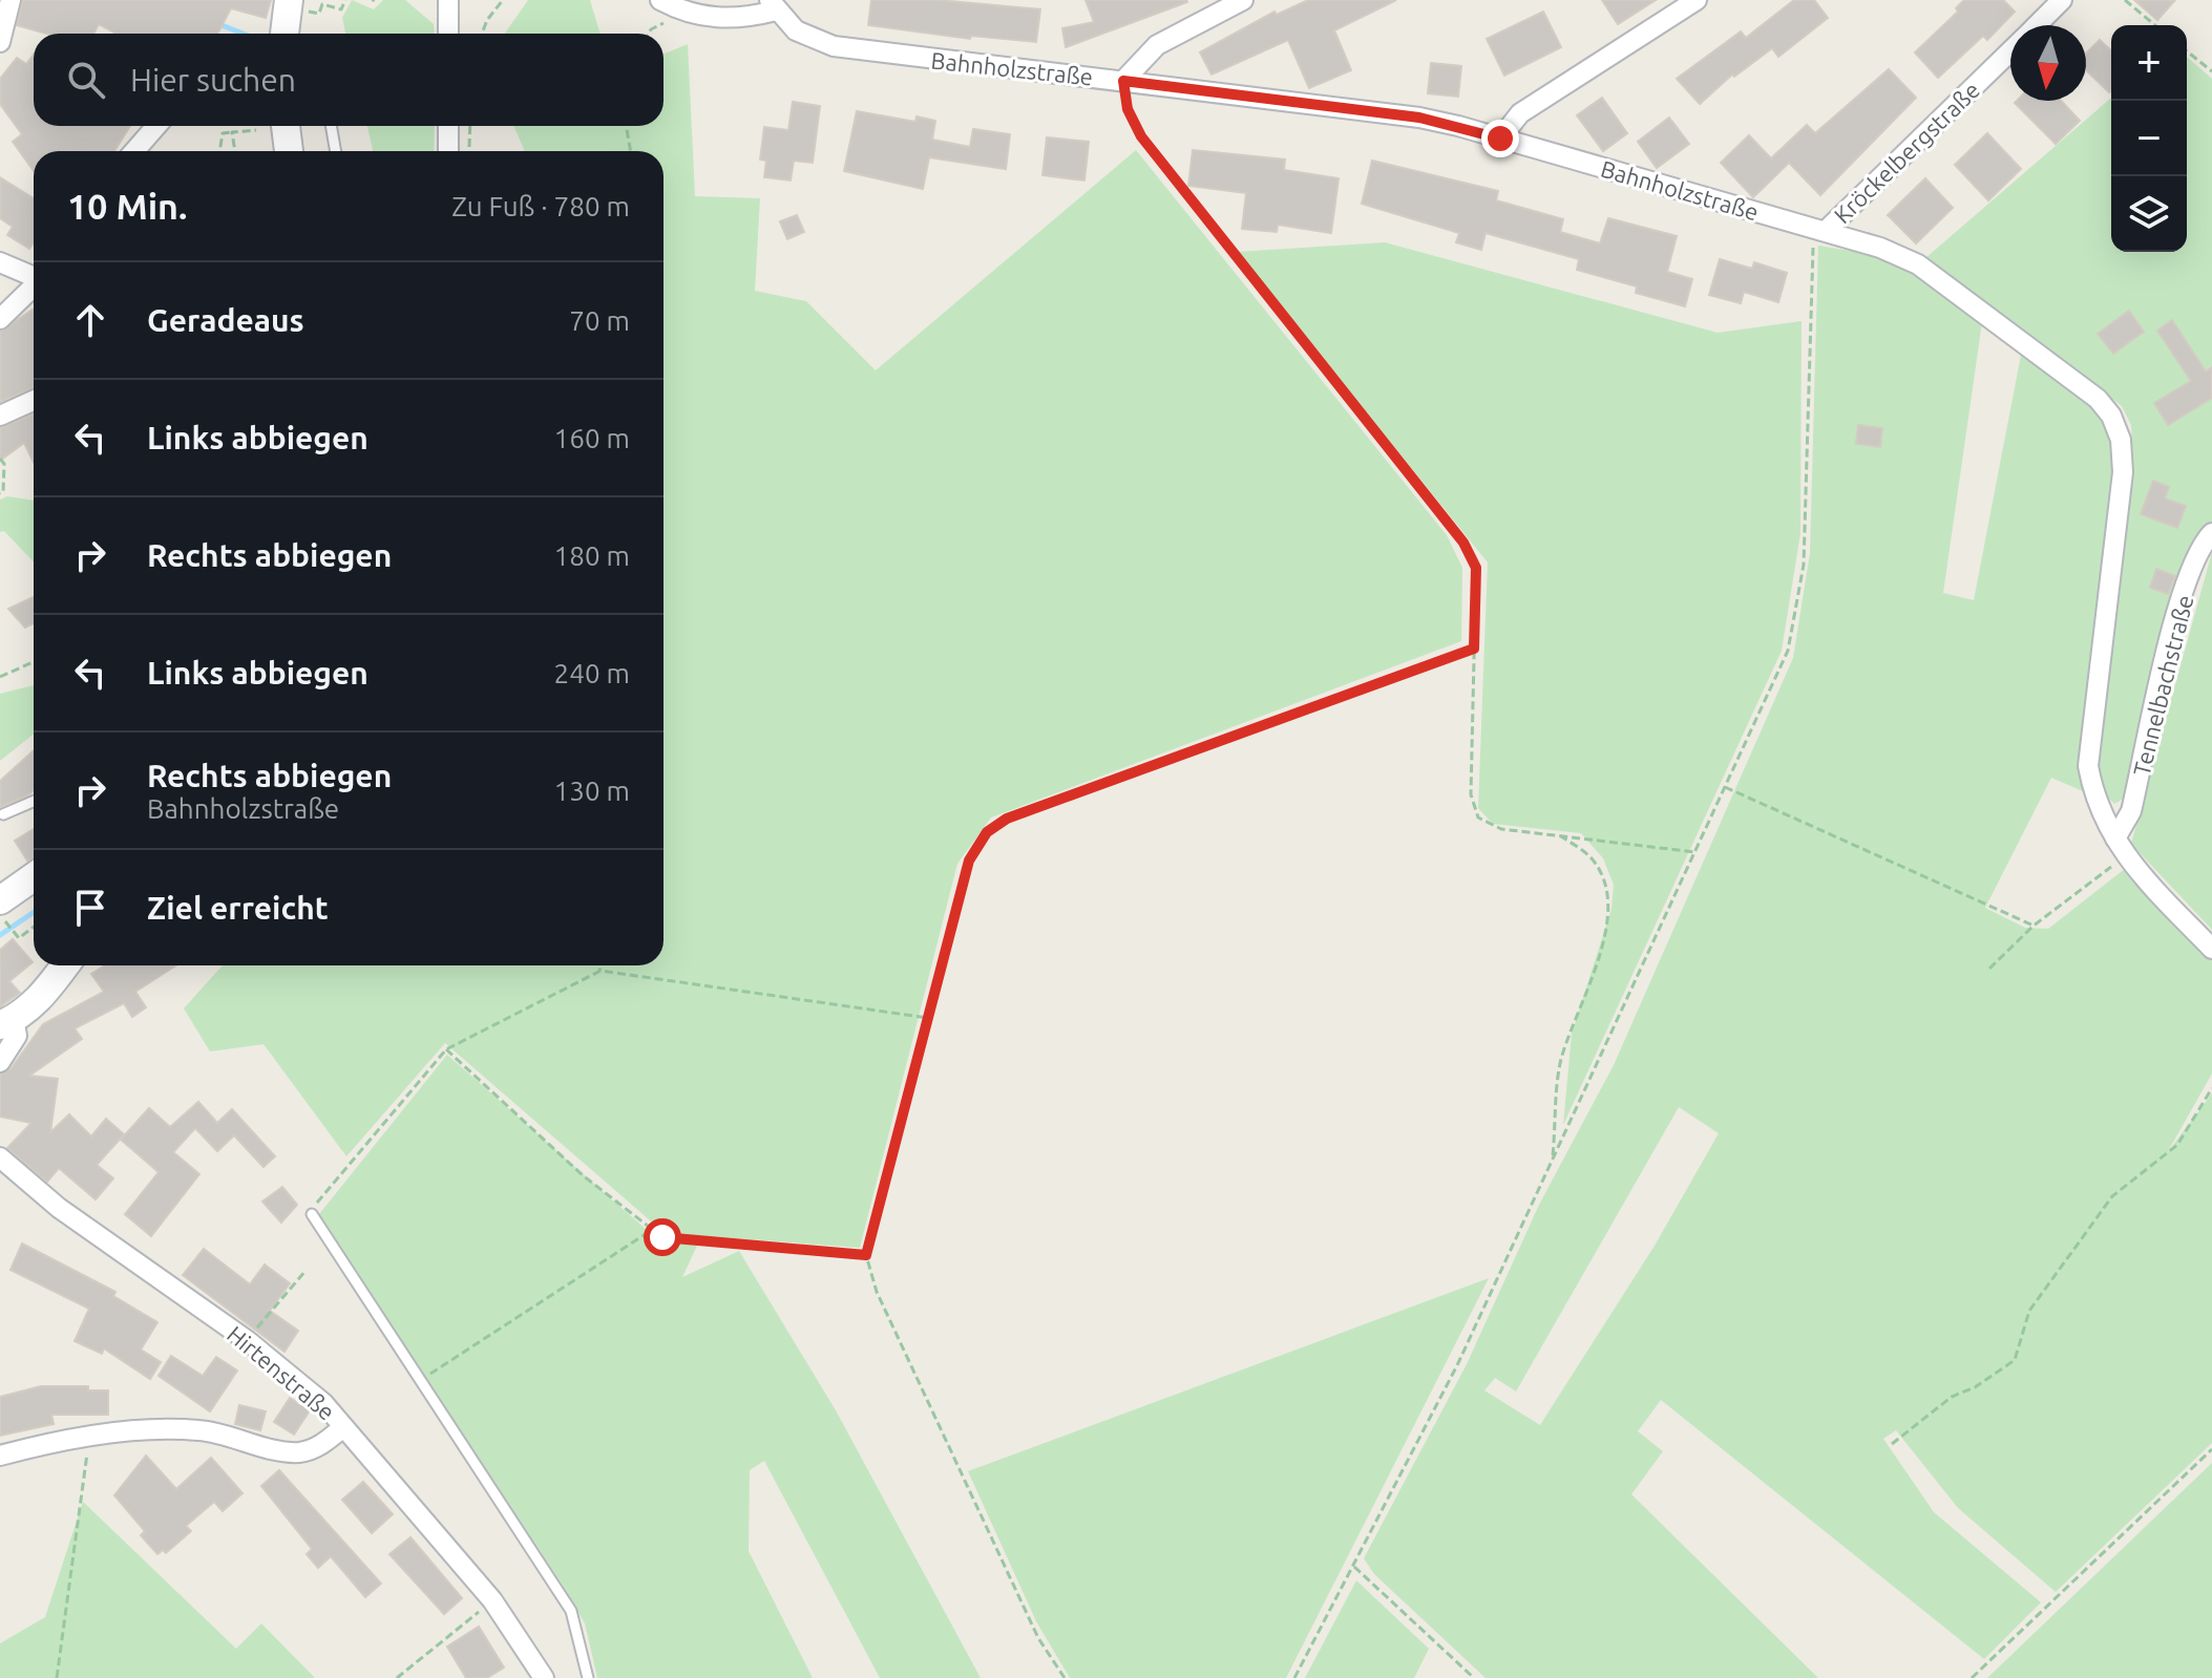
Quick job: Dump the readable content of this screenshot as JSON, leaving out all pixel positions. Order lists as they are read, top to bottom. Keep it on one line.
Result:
{"streets":{"street":["Bahnholzstraße","Kröckelbergstraße","Tennelbachstraße","Hirtenstraße"]},"crossings":[["Bahnholzstraße","Kröckelbergstraße"],["Bahnholzstraße","Tennelbachstraße"]],"north":"bottom","page":{"map_buttons":["+","−"],"search":"Hier suchen","heading":["10 Min.","Zu Fuß · 780 m"],"list":[["Geradeaus","70 m"],["Links abbiegen","160 m"],["Rechts abbiegen","180 m"],["Links abbiegen","240 m"],["Rechts abbiegen","Bahnholzstraße","130 m"],"Ziel erreicht"]}}
